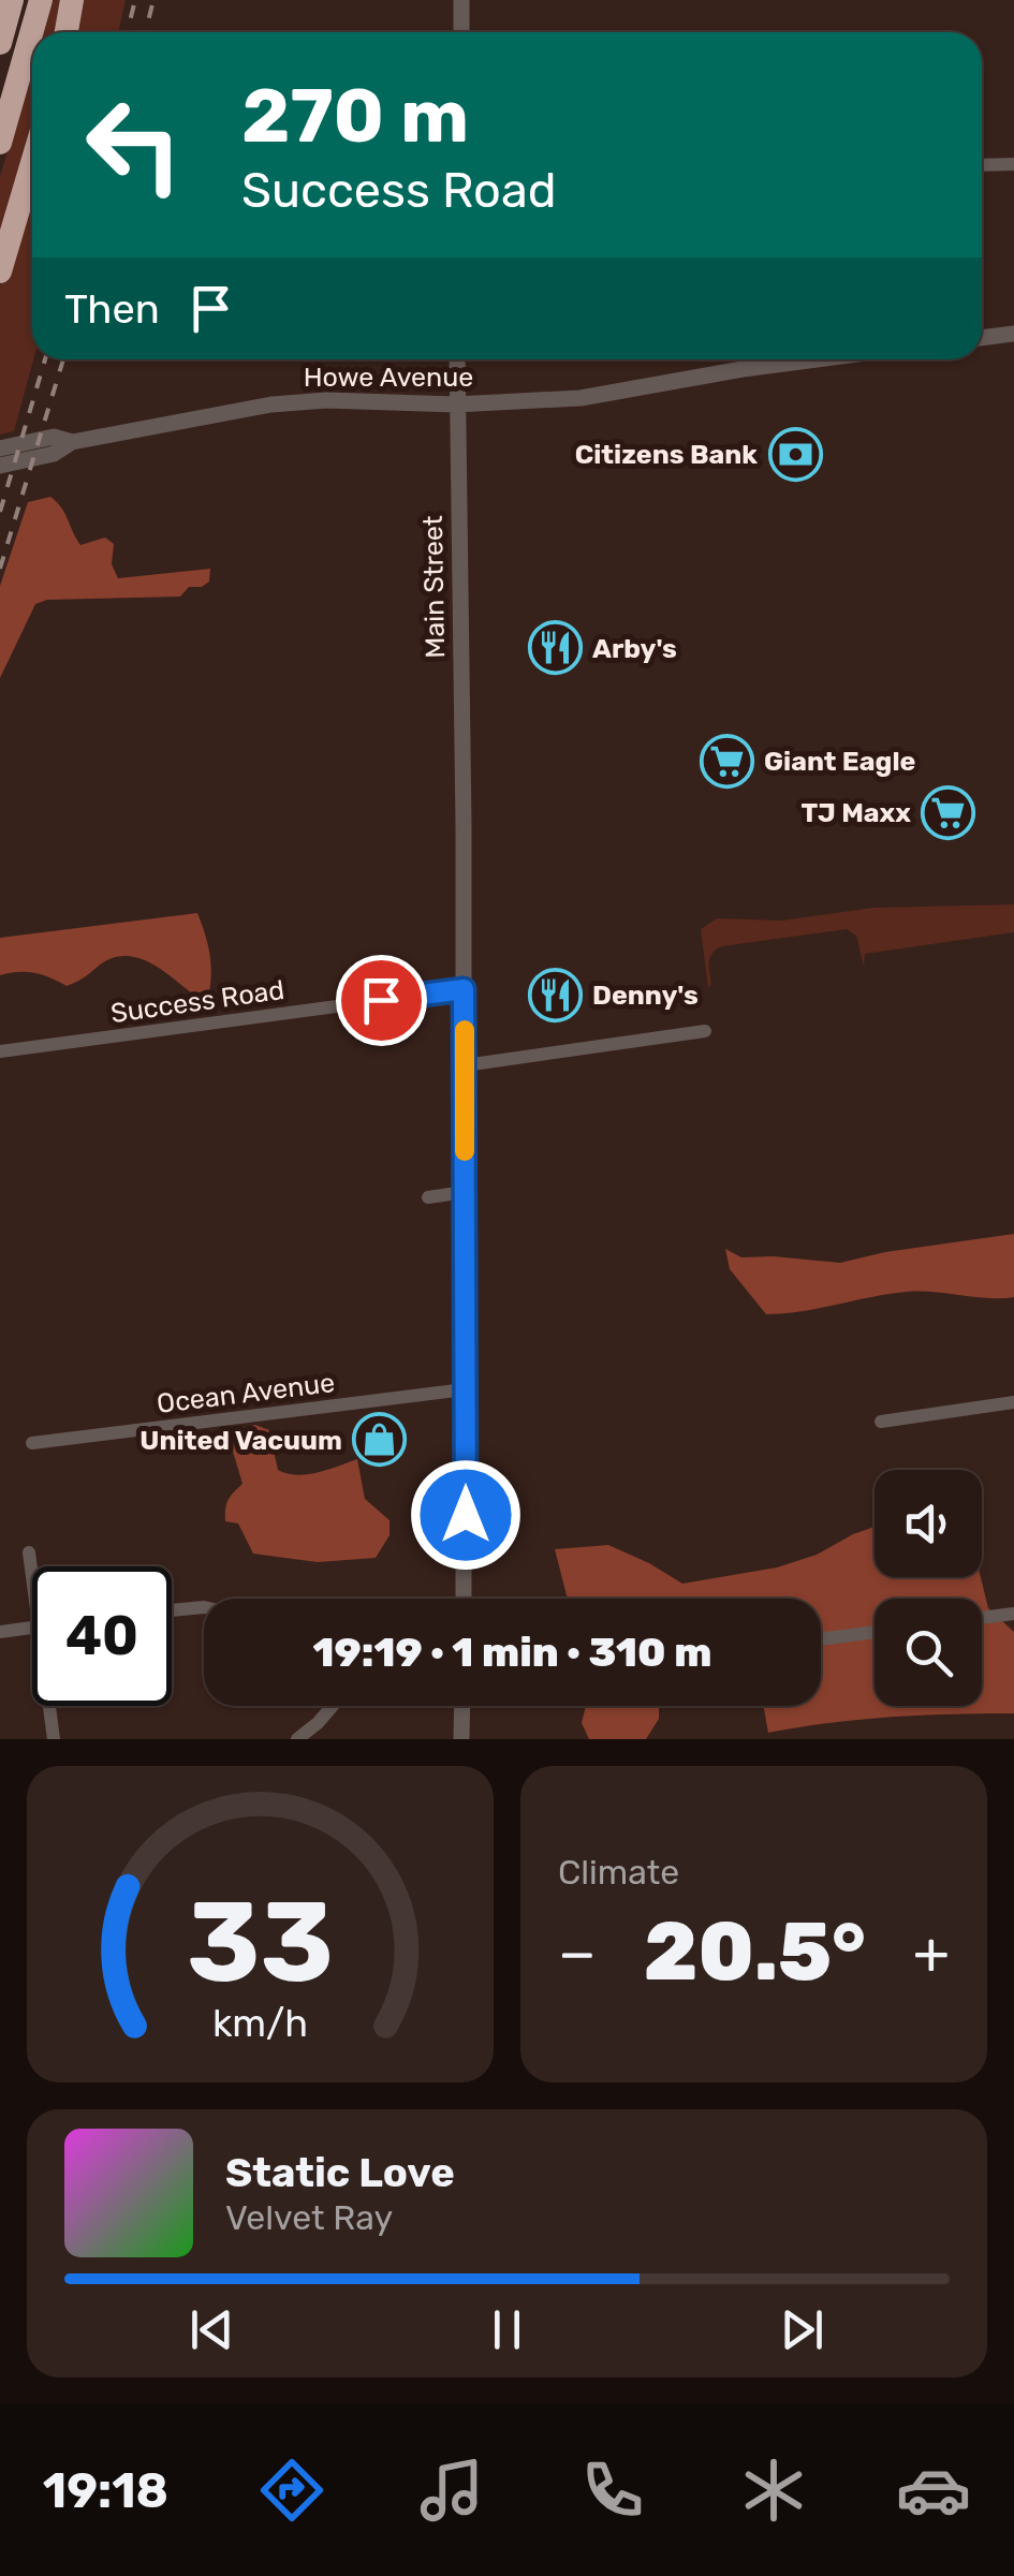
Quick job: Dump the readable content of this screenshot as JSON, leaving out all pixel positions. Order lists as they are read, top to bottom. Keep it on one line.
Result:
{"streets":{"street":["Howe Avenue","Main Street","Success Road","Ocean Avenue"]},"crossings":[["Howe Avenue","Main Street"],["Main Street","Success Road"],["Main Street","Ocean Avenue"]],"places":{"bank":["Citizens Bank"],"restaurant":["Arby's","Denny's"],"supermarket":["Giant Eagle","TJ Maxx"],"shop":["United Vacuum"]},"page":{"turn":["270 m","Success Road"],"then":"Then","limit":"40","trip":"19:19 · 1 min · 310 m","tile":"Climate","heat":["−","20.5°","+"],"song":["Static Love","Velvet Ray"],"tabs":"19:18","gauge":["33","km/h"]}}
